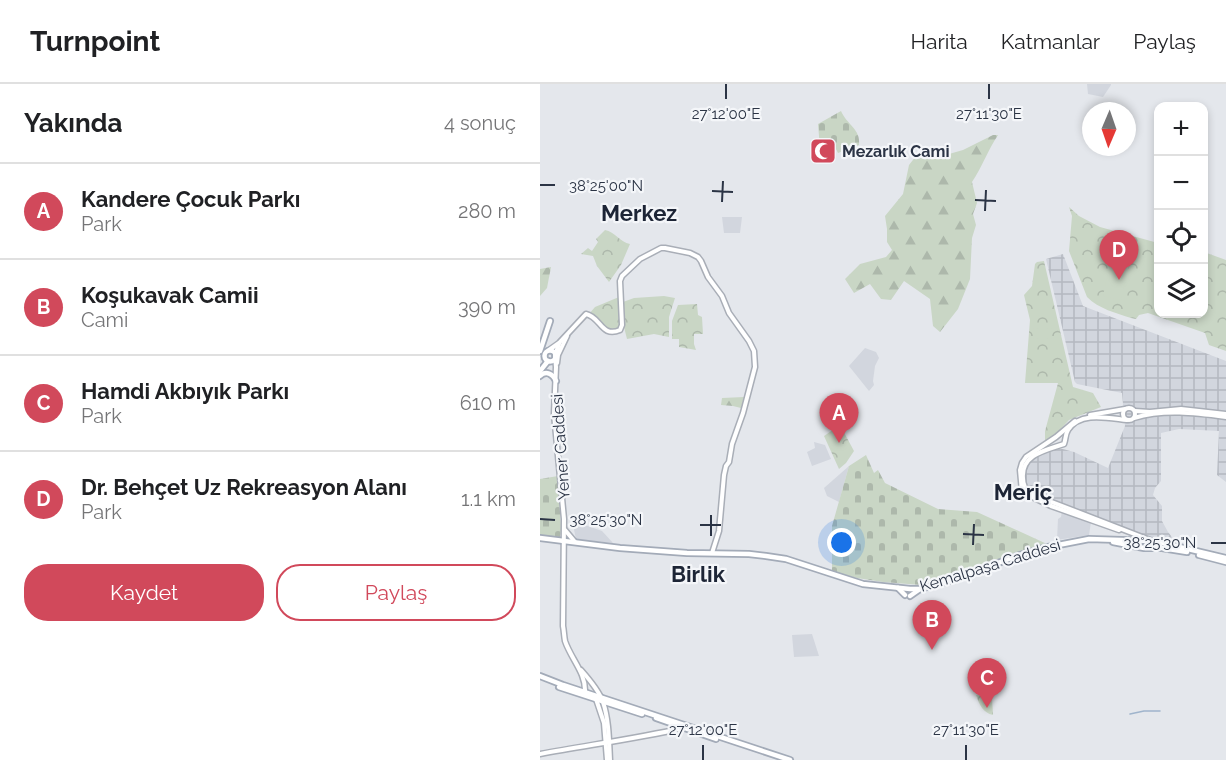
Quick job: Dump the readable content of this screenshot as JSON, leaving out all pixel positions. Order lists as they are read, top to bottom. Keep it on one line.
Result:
{"streets":{"main road":["Yener Caddesi","Kemalpaşa Caddesi"]},"crossings":[["Yener Caddesi","Kemalpaşa Caddesi"]],"districts":["Merkez","Meriç","Birlik"],"places":{"mosque":["Mezarlık Cami"]},"north":"bottom","page":{"header":"Turnpoint","nav":["Harita","Katmanlar","Paylaş"],"heading":["Yakında","4 sonuç"],"map_buttons":["+","−"],"list":[{"mark":"A","name":"Kandere Çocuk Parkı","note":"Park","value":"280 m"},{"mark":"B","name":"Koşukavak Camii","note":"Cami","value":"390 m"},{"mark":"C","name":"Hamdi Akbıyık Parkı","note":"Park","value":"610 m"},{"mark":"D","name":"Dr. Behçet Uz Rekreasyon Alanı","note":"Park","value":"1.1 km"}],"pins":["D","A","B","C"],"buttons":["Kaydet","Paylaş"]},"coordinates":["27°12'00\"E","27°11'30\"E","38°25'00\"N","38°25'30\"N"]}
